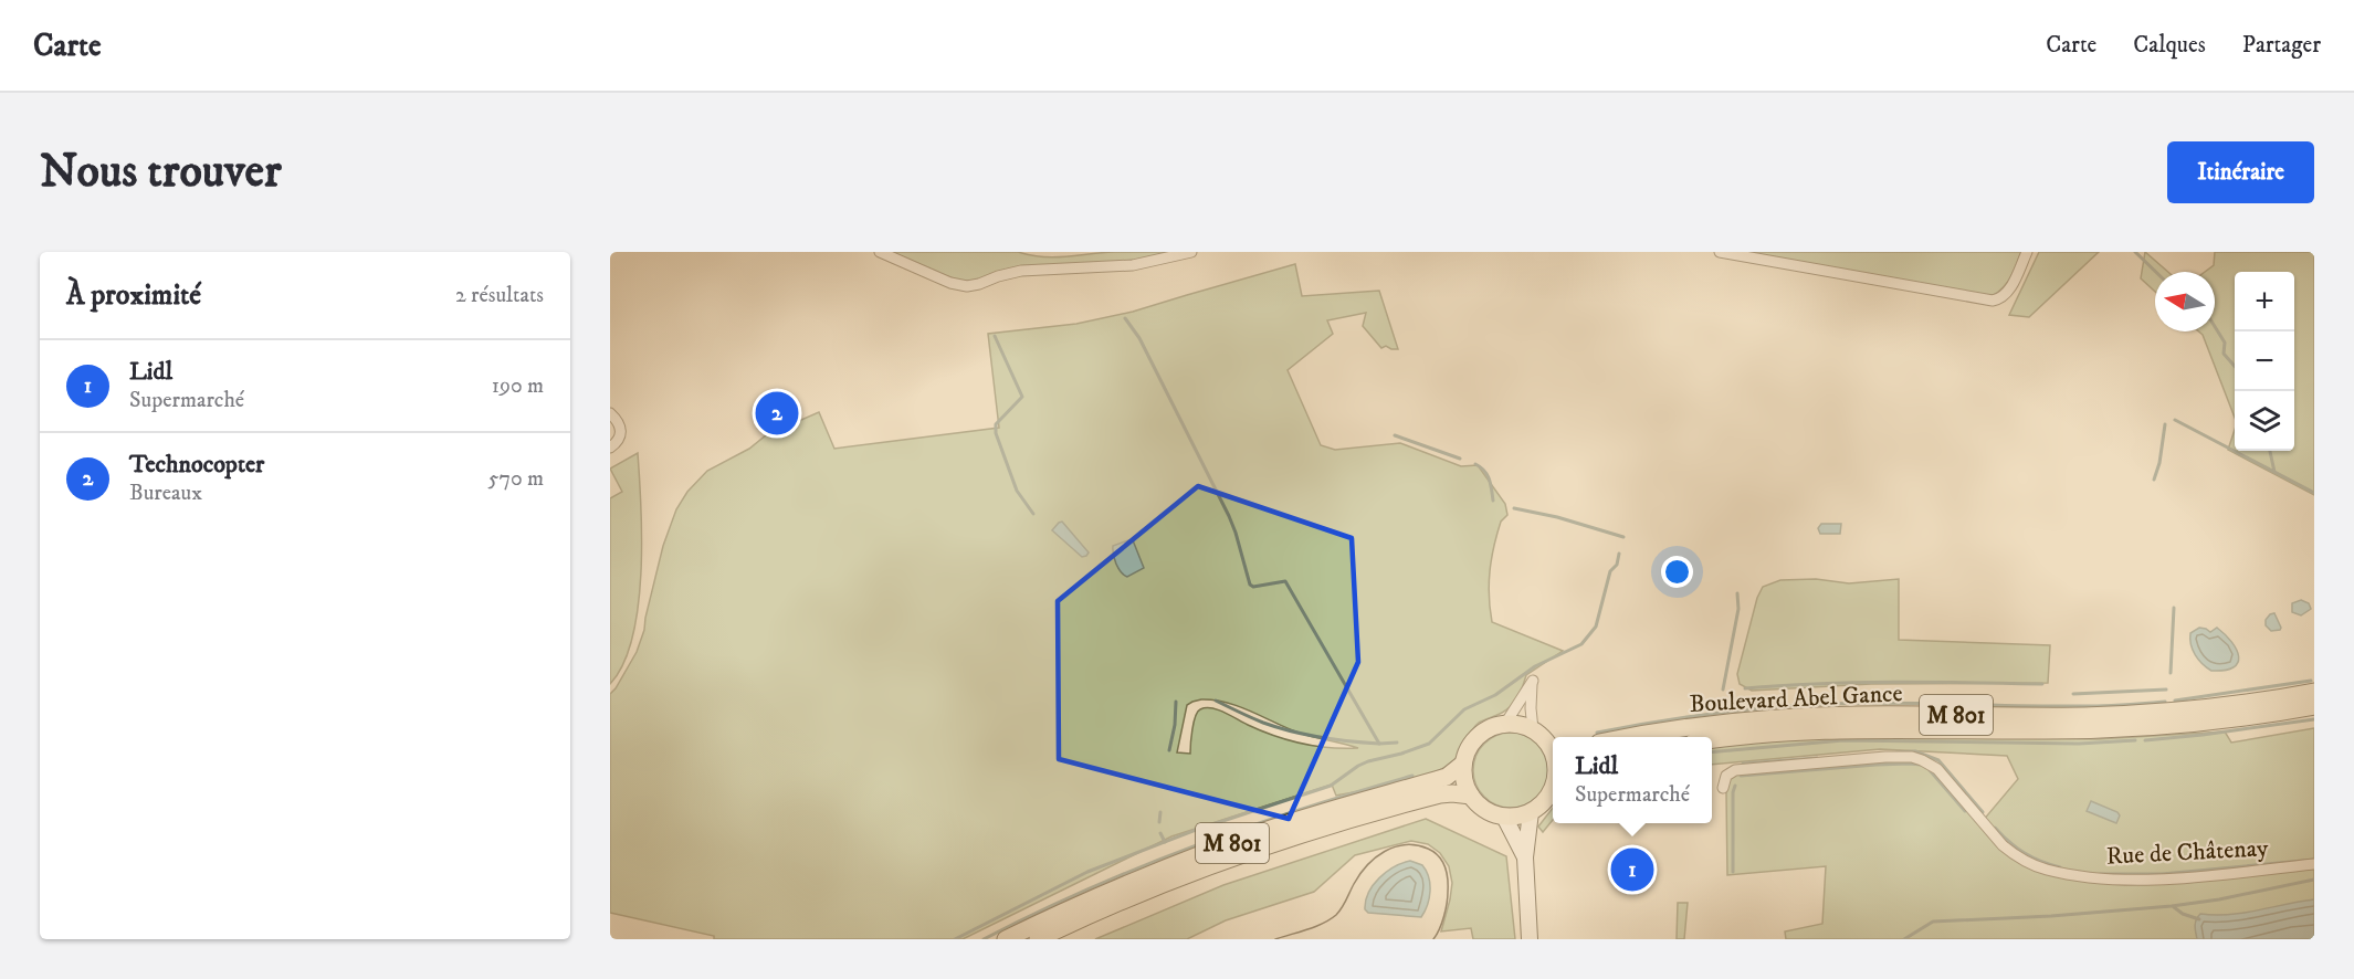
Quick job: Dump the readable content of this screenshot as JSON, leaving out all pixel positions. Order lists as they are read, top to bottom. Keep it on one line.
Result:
{"streets":{"main road":["Boulevard Abel Gance","M 801"],"street":["Rue de Châtenay"]},"north":"left","page":{"header":"Carte","nav":["Carte","Calques","Partager"],"buttons":"Itinéraire","title":"Nous trouver","heading":["À proximité","2 résultats"],"map_buttons":["+","−"],"list":[{"mark":"1","name":"Lidl","note":"Supermarché","value":"190 m"},{"mark":"2","name":"Technocopter","note":"Bureaux","value":"570 m"}],"pins":["2","1"],"popup":["Lidl","Supermarché"]}}
